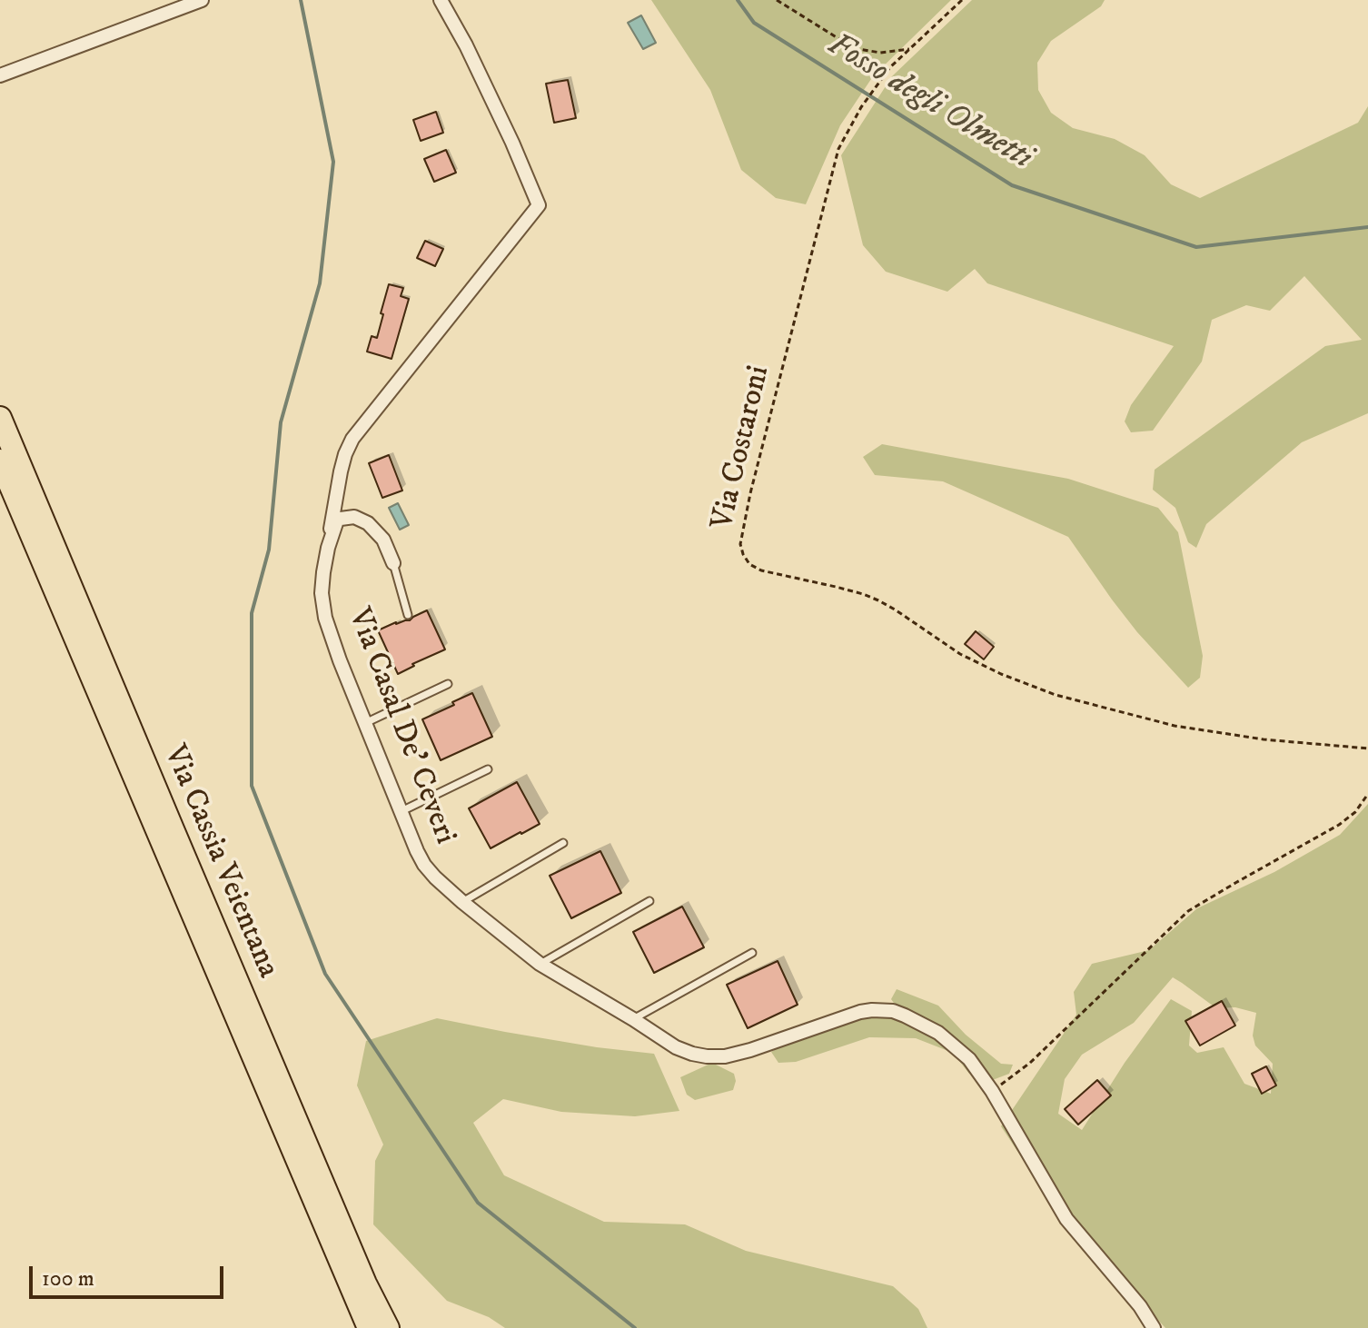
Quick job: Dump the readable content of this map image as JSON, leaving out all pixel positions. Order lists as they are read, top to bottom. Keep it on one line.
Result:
{"streets":{"highway":["Via Cassia Veientana"],"street":["Via Casal De' Ceveri"],"path":["Via Costaroni"]},"water":["Fosso degli Olmetti"],"scale_bar":"100 m"}
